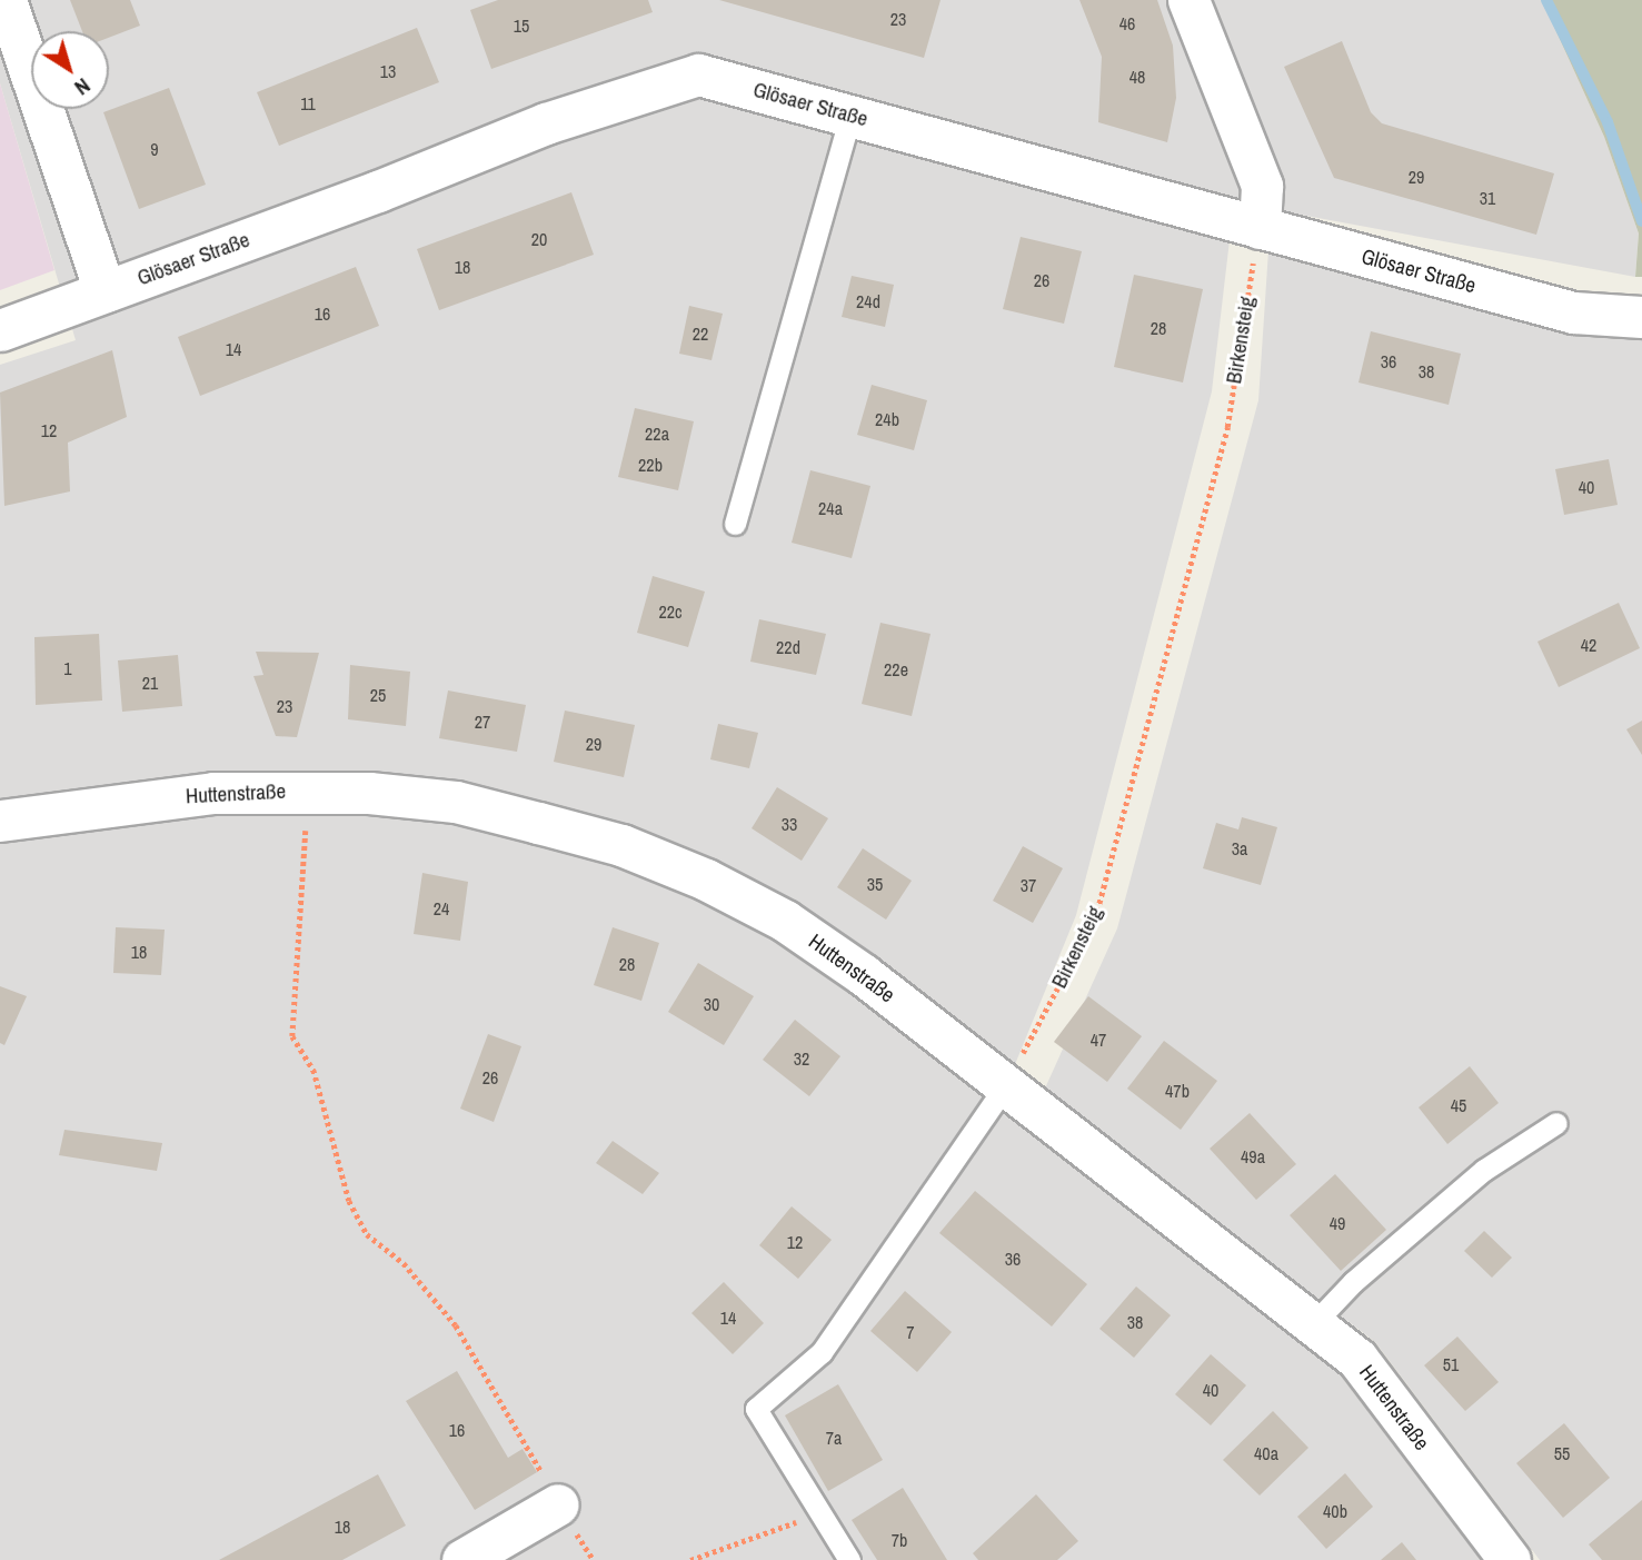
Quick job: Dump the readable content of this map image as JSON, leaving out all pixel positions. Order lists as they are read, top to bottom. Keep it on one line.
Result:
{"streets":{"street":["Glösaer Straße","Huttenstraße"],"path":["Birkensteig"]},"crossings":[["Glösaer Straße","Birkensteig"],["Birkensteig","Huttenstraße"]],"house_numbers":["23","46","15","13","48","11","9","29","31","20","18","26","24d","16","28","22","14","36","38","24b","12","22a","22b","40","24a","22c","42","22d","1","22e","21","25","23","27","29","33","3a","35","37","24","18","28","30","47","32","26","47b","45","49a","49","12","36","14","38","7","51","40","16","7a","40a","55","40b","18","7b"],"north":"bottom right"}
